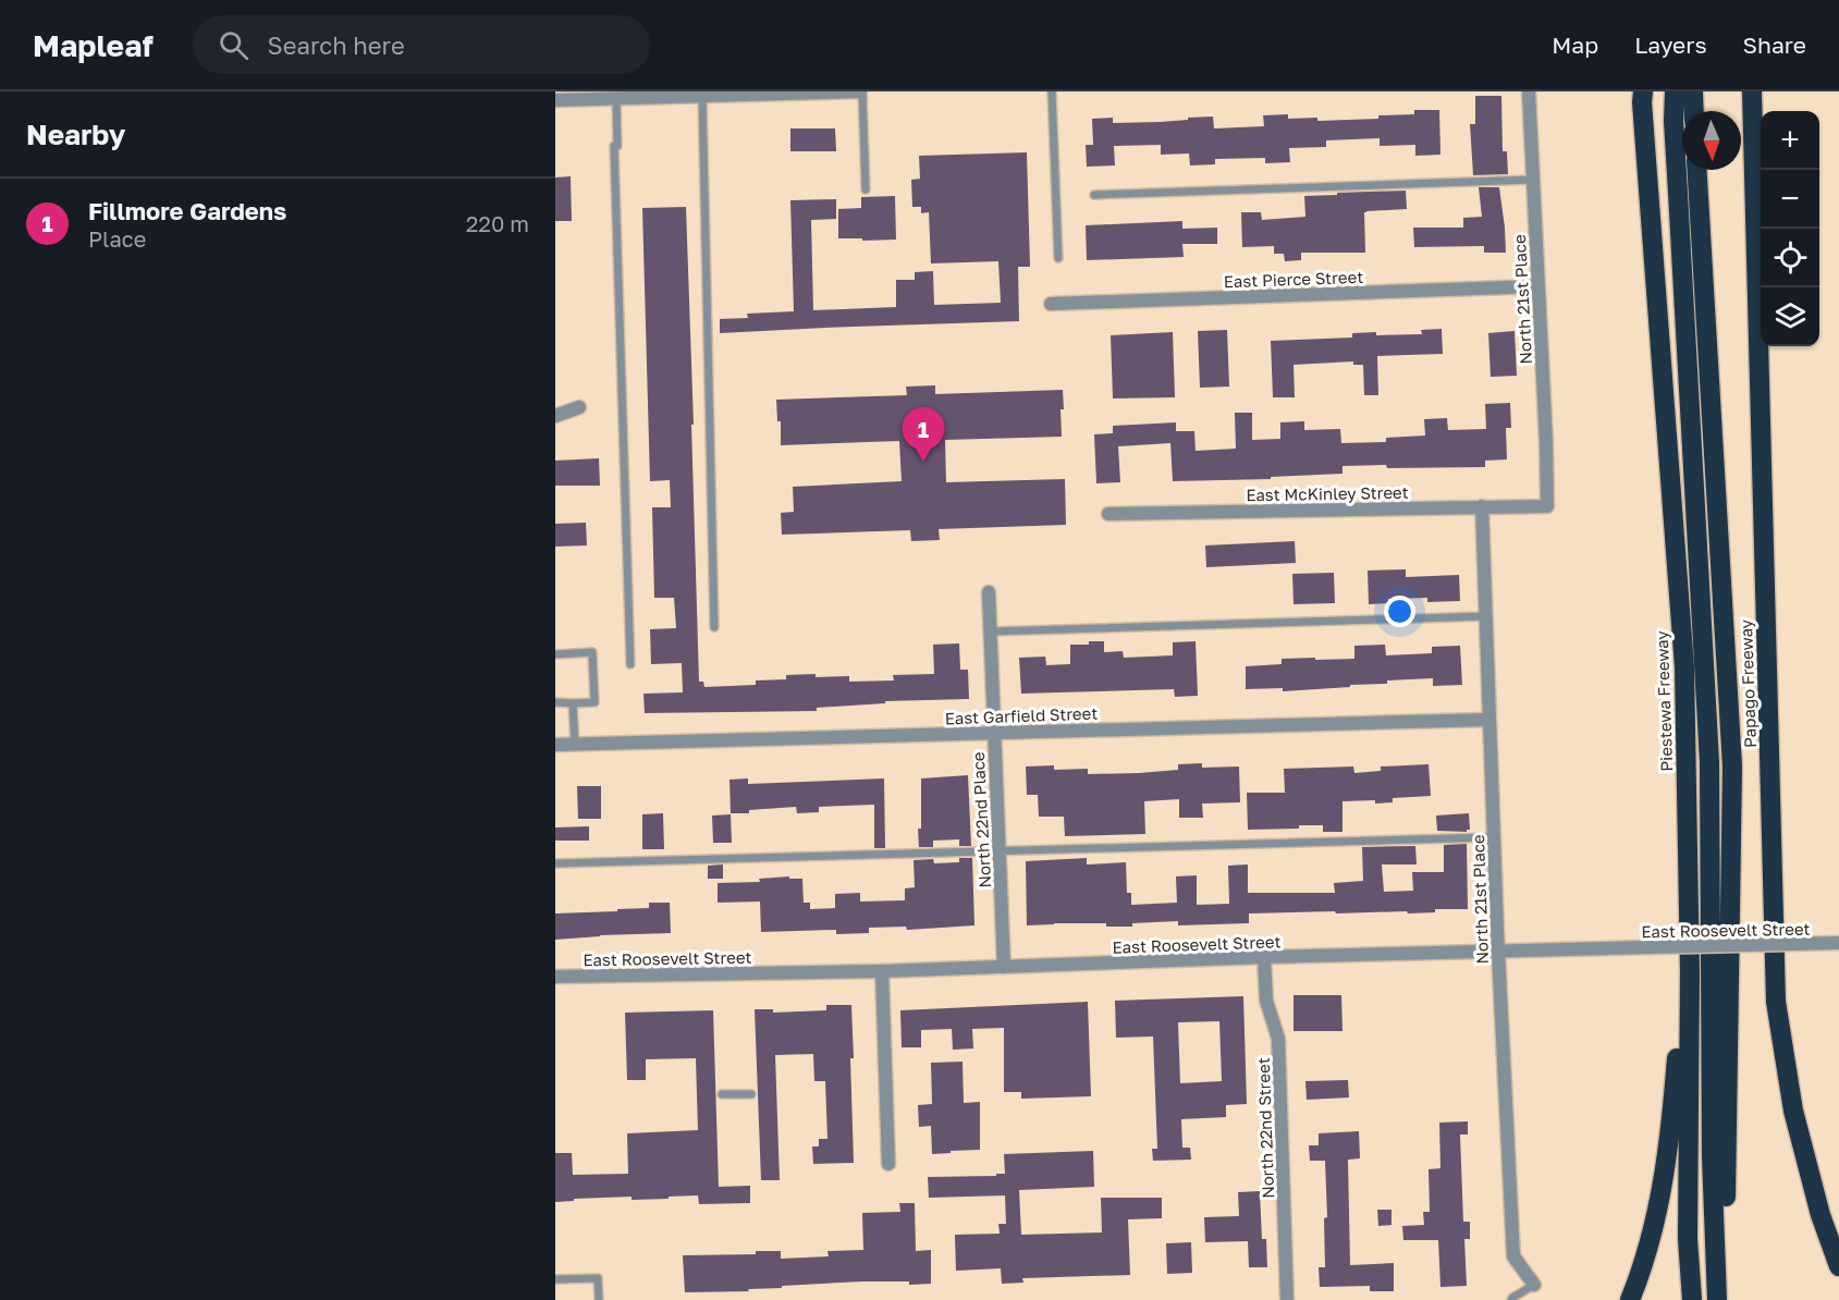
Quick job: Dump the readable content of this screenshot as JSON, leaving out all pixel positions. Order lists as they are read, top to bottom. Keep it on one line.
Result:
{"streets":{"highway":["Papago Freeway","Piestewa Freeway"],"street":["East Pierce Street","North 21st Place","East McKinley Street","East Garfield Street","North 22nd Place","East Roosevelt Street","North 22nd Street"]},"crossings":[["East Pierce Street","North 21st Place"],["North 21st Place","East McKinley Street"],["North 21st Place","East Garfield Street"],["North 21st Place","East Roosevelt Street"],["East Garfield Street","North 22nd Place"],["North 22nd Place","East Roosevelt Street"],["East Roosevelt Street","North 22nd Street"]],"north":"bottom","page":{"header":"Mapleaf","search":"Search here","nav":["Map","Layers","Share"],"heading":"Nearby","map_buttons":["+","−"],"list":[{"mark":"1","name":"Fillmore Gardens","note":"Place","value":"220 m"}],"pins":"1"}}
